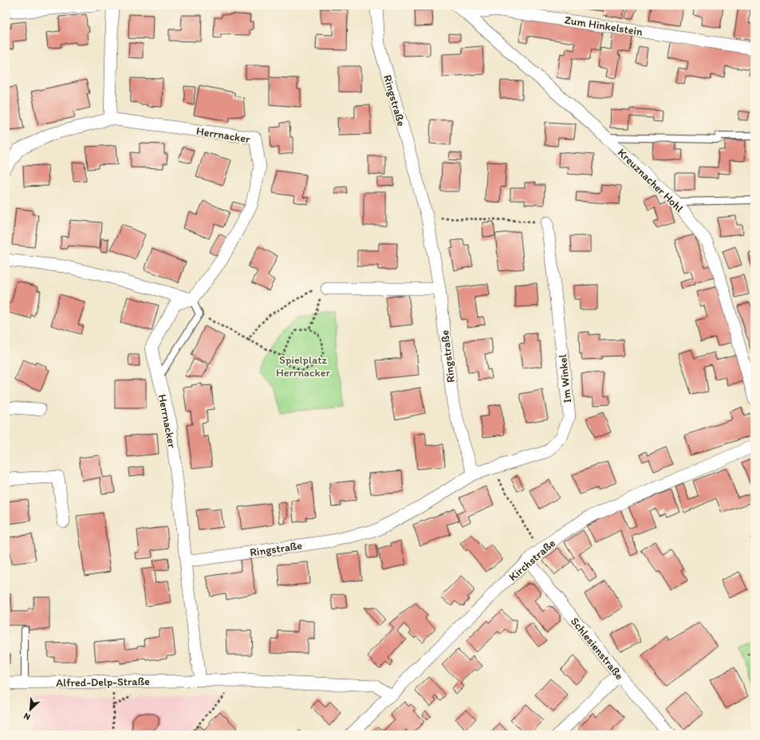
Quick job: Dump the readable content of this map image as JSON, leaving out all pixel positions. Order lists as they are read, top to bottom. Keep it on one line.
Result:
{"streets":{"street":["Zum Hinkelstein","Ringstraße","Herrnacker","Kreuznacher Hohl","Im Winkel","Kirchstraße","Schlesienstraße","Alfred-Delp-Straße"]},"crossings":[["Zum Hinkelstein","Kreuznacher Hohl"],["Ringstraße","Herrnacker"],["Ringstraße","Im Winkel"],["Kirchstraße","Schlesienstraße"]],"parks":["Spielplatz Herrnacker"],"north":"bottom left"}
